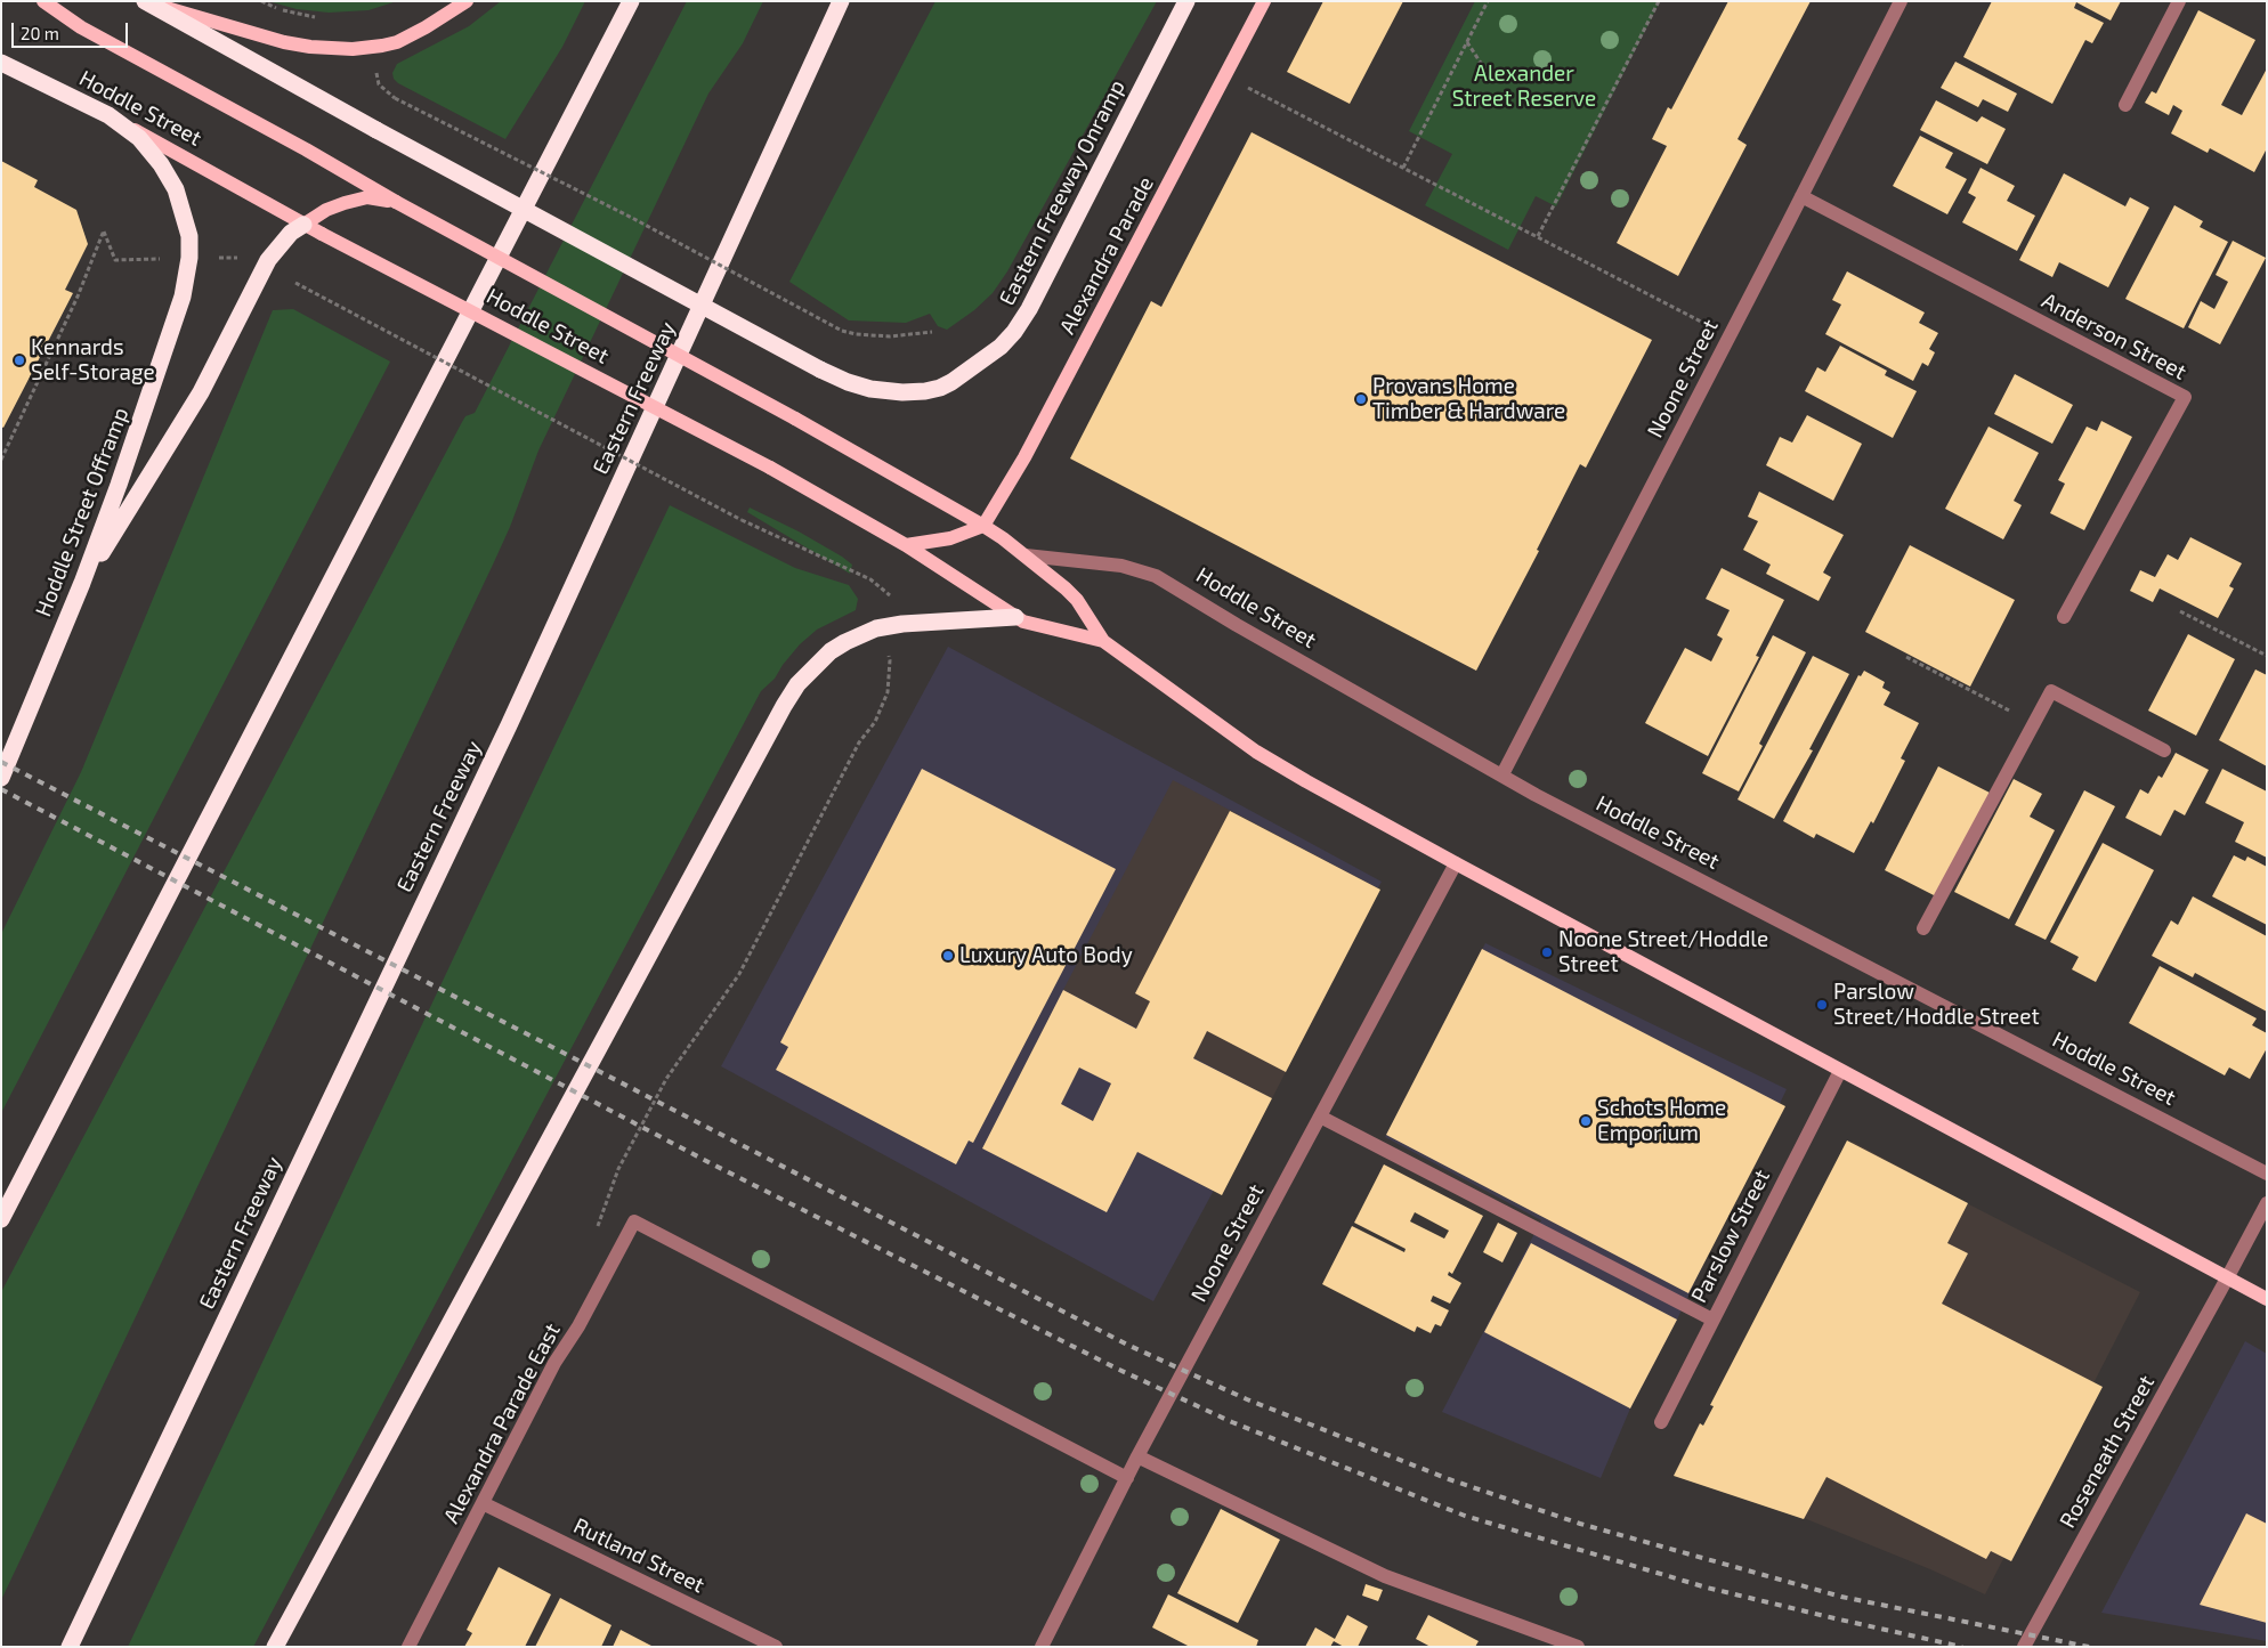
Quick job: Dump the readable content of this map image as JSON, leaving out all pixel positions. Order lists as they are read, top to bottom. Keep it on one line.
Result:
{"streets":{"highway":["Hoddle Street","Eastern Freeway Onramp","Eastern Freeway","Hoddle Street Offramp"],"main road":["Alexandra Parade"],"street":["Anderson Street","Noone Street","Parslow Street","Alexandra Parade East","Roseneath Street","Rutland Street"]},"crossings":[["Hoddle Street","Alexandra Parade"],["Hoddle Street","Noone Street"],["Hoddle Street","Hoddle Street Offramp"],["Hoddle Street","Parslow Street"],["Hoddle Street","Roseneath Street"],["Anderson Street","Noone Street"],["Noone Street","Alexandra Parade East"],["Alexandra Parade East","Rutland Street"]],"parks":["Alexander Street Reserve"],"places":["Kennards Self-Storage","Provans Home Timber & Hardware","Noone Street/Hoddle Street","Luxury Auto Body","Parslow Street/Hoddle Street","Schots Home Emporium"],"scale_bar":"20 m"}
